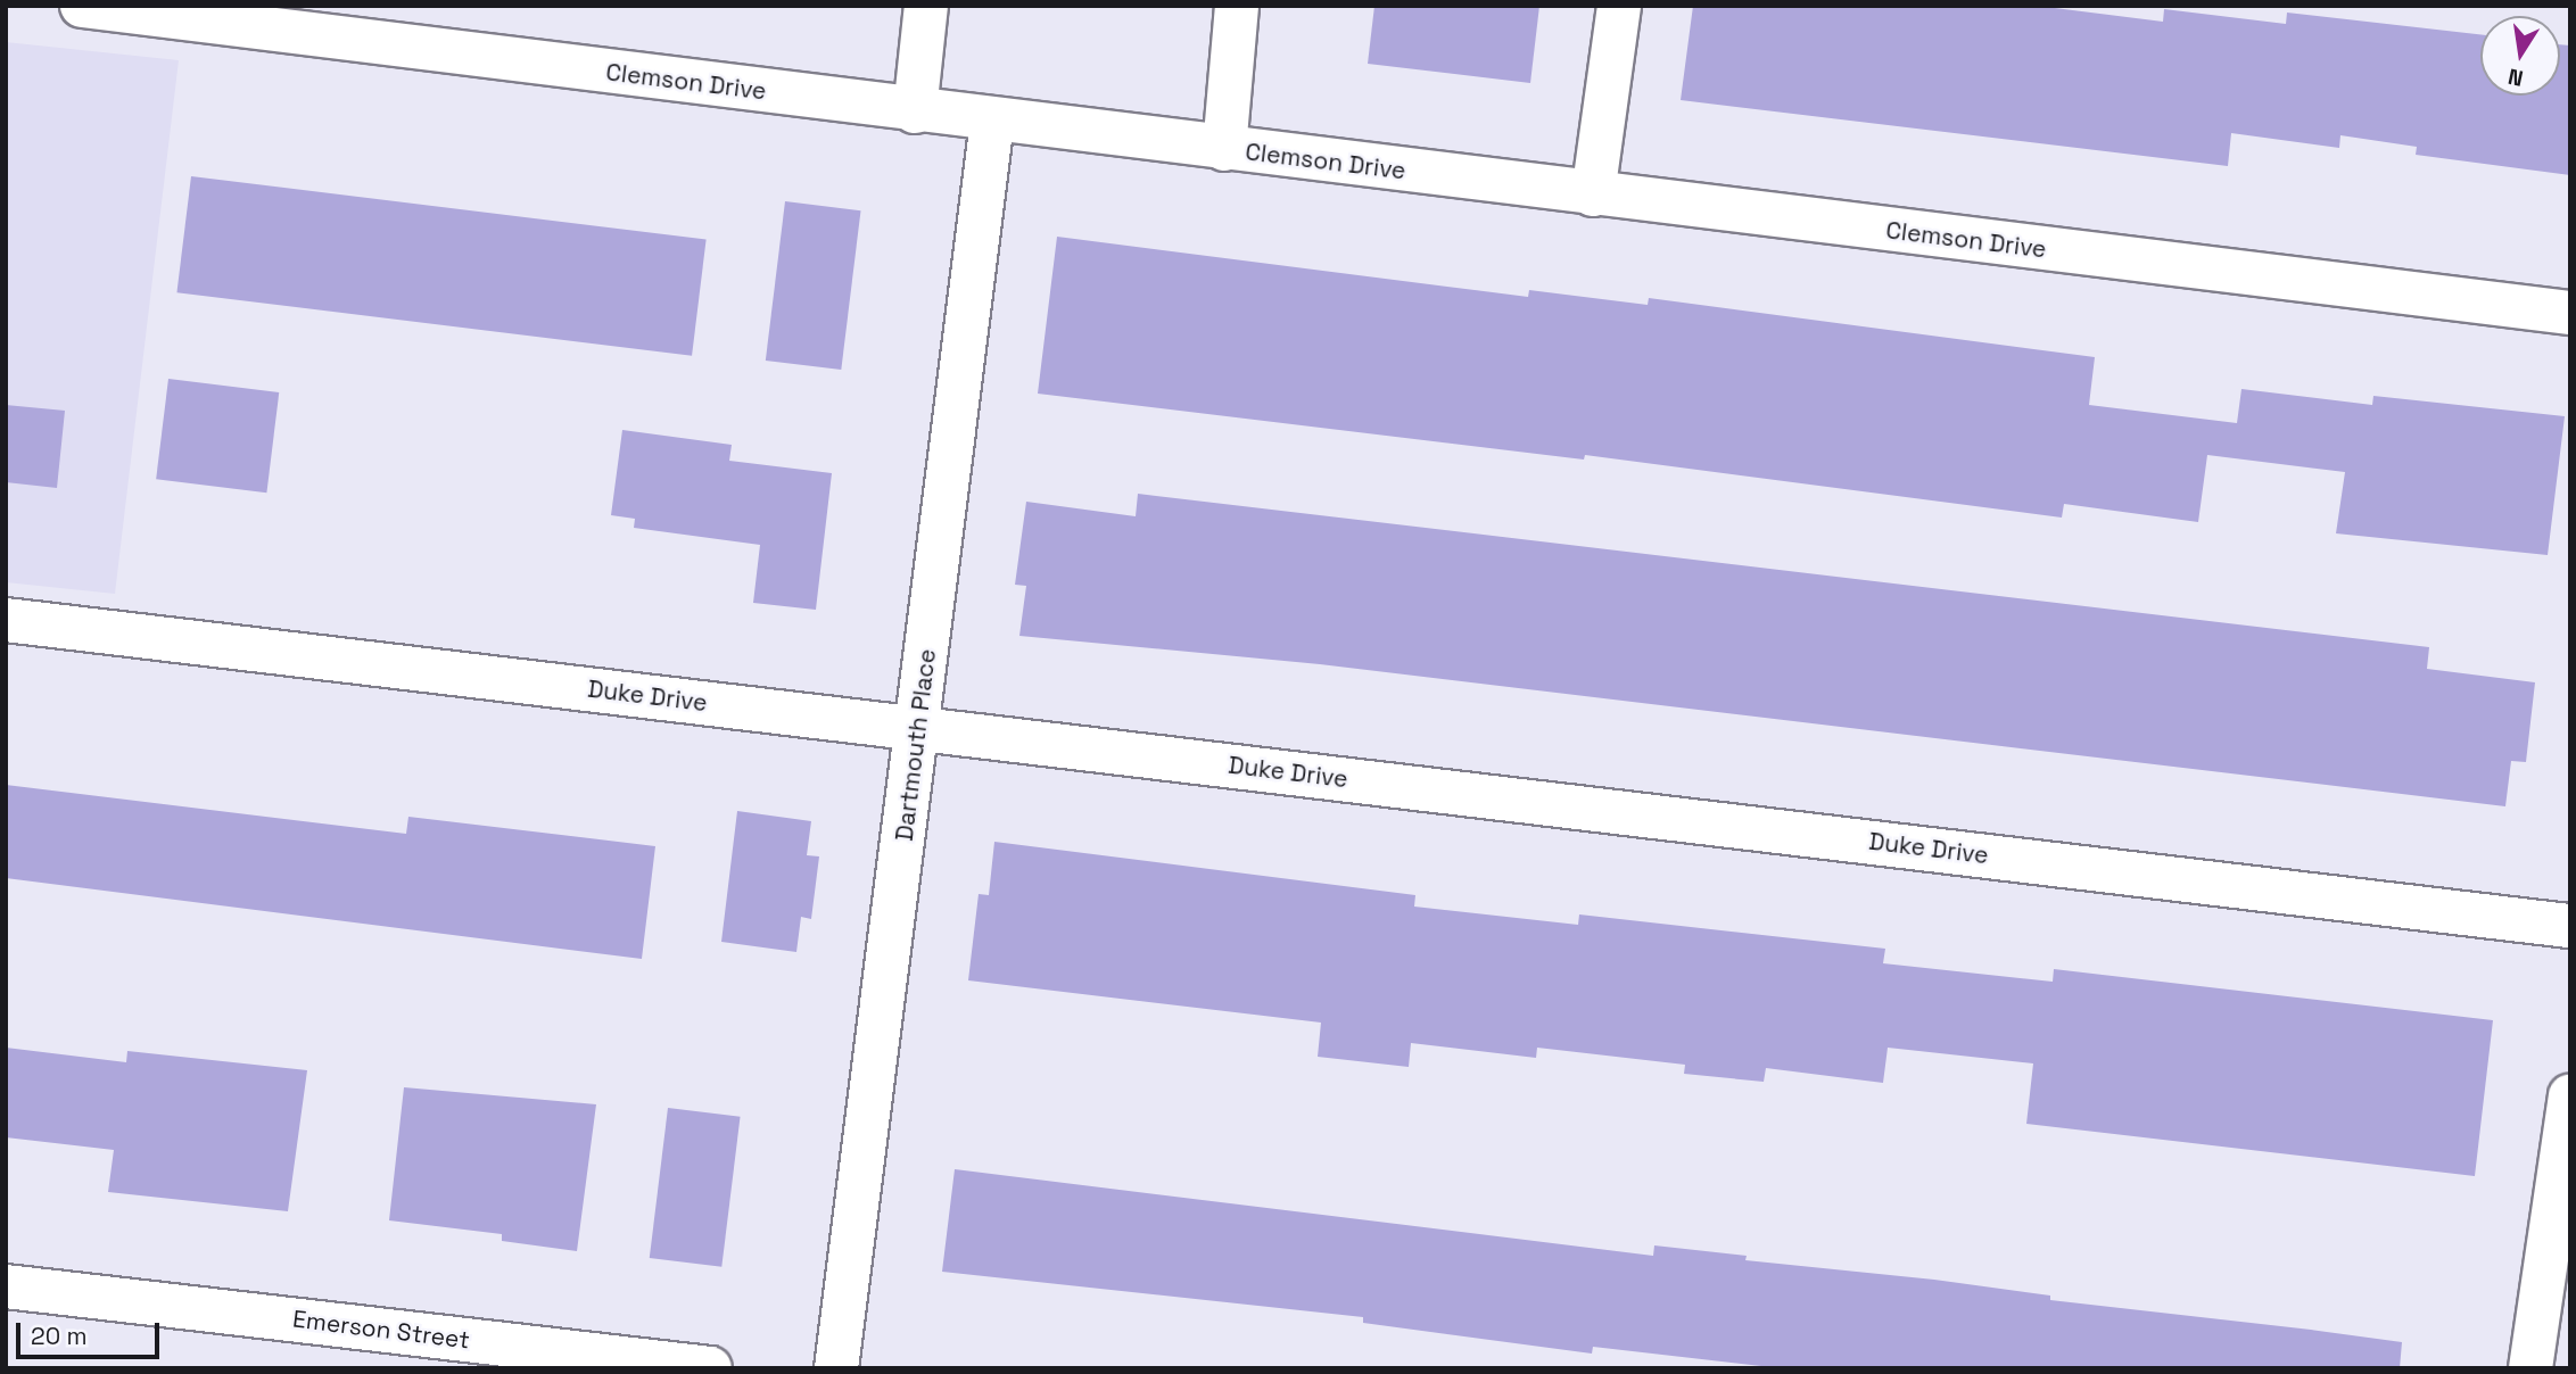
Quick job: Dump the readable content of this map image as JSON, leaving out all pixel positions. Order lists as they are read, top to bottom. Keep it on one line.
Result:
{"streets":{"street":["Clemson Drive","Duke Drive","Dartmouth Place","Emerson Street"]},"crossings":[["Clemson Drive","Dartmouth Place"],["Duke Drive","Dartmouth Place"]],"scale_bar":"20 m","north":"bottom"}
